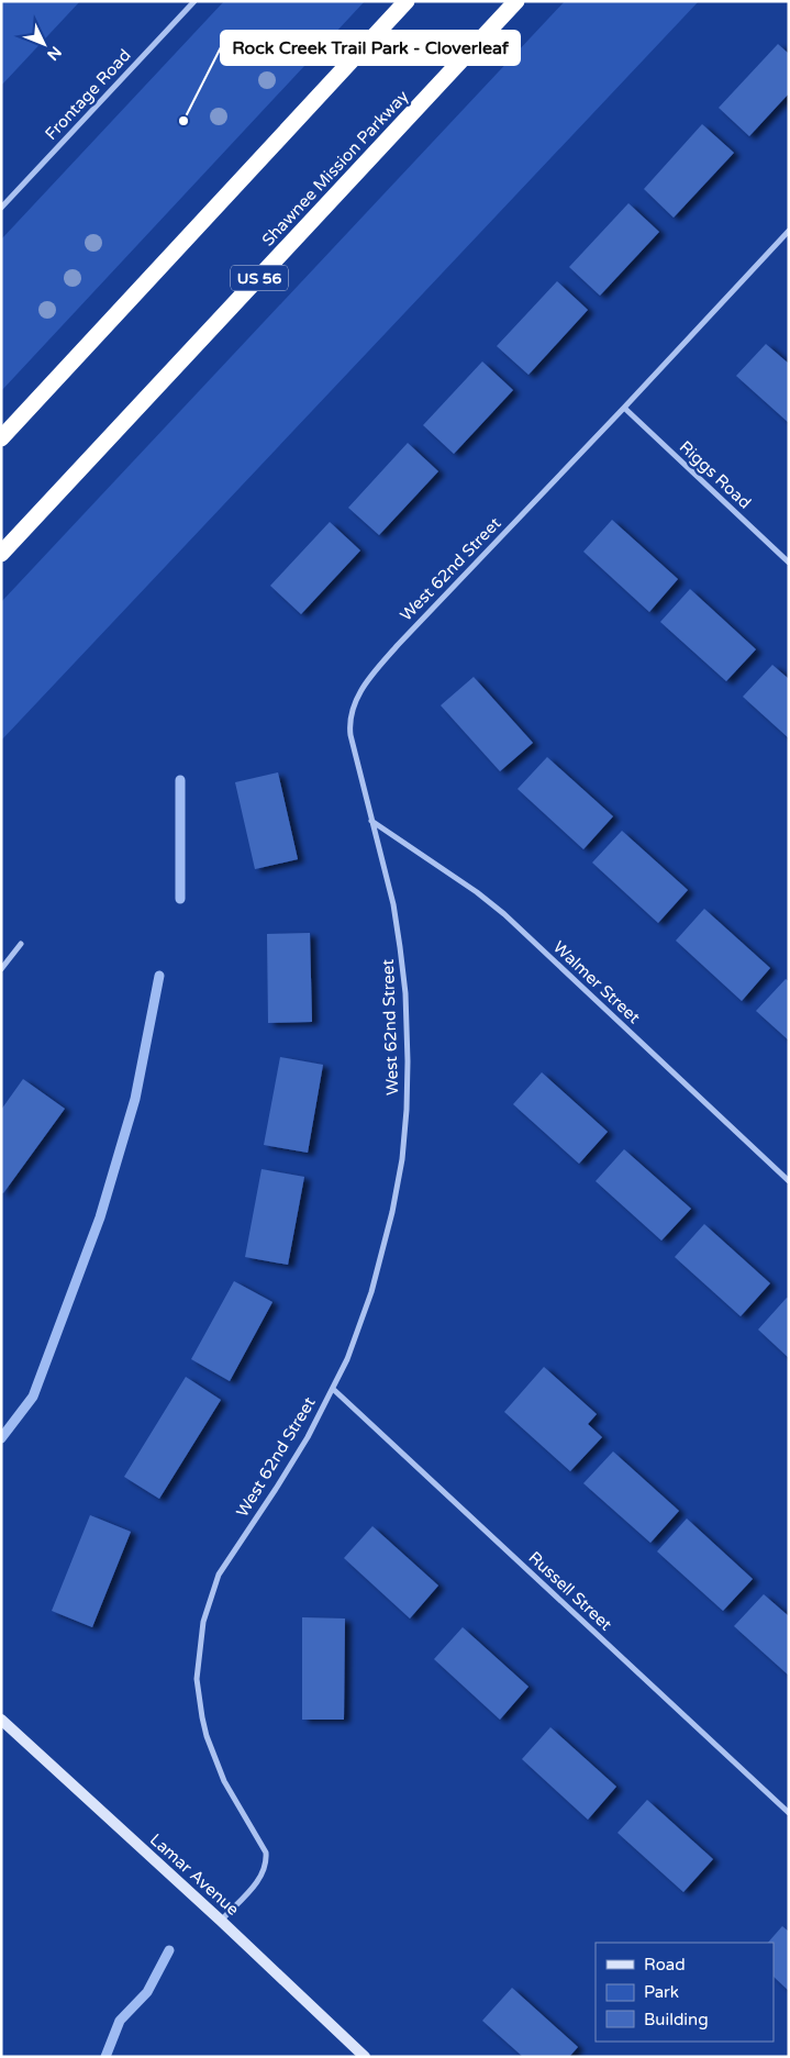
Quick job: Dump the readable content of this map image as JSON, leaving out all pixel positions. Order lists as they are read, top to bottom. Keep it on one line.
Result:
{"streets":{"highway":["Shawnee Mission Parkway","US 56"],"street":["Frontage Road","Riggs Road","West 62nd Street","Walmer Street","Russell Street","Lamar Avenue"]},"crossings":[["Riggs Road","West 62nd Street"],["West 62nd Street","Walmer Street"],["West 62nd Street","Russell Street"],["West 62nd Street","Lamar Avenue"]],"places":["Rock Creek Trail Park - Cloverleaf"],"legend":["Road","Park","Building"],"north":"bottom right"}
